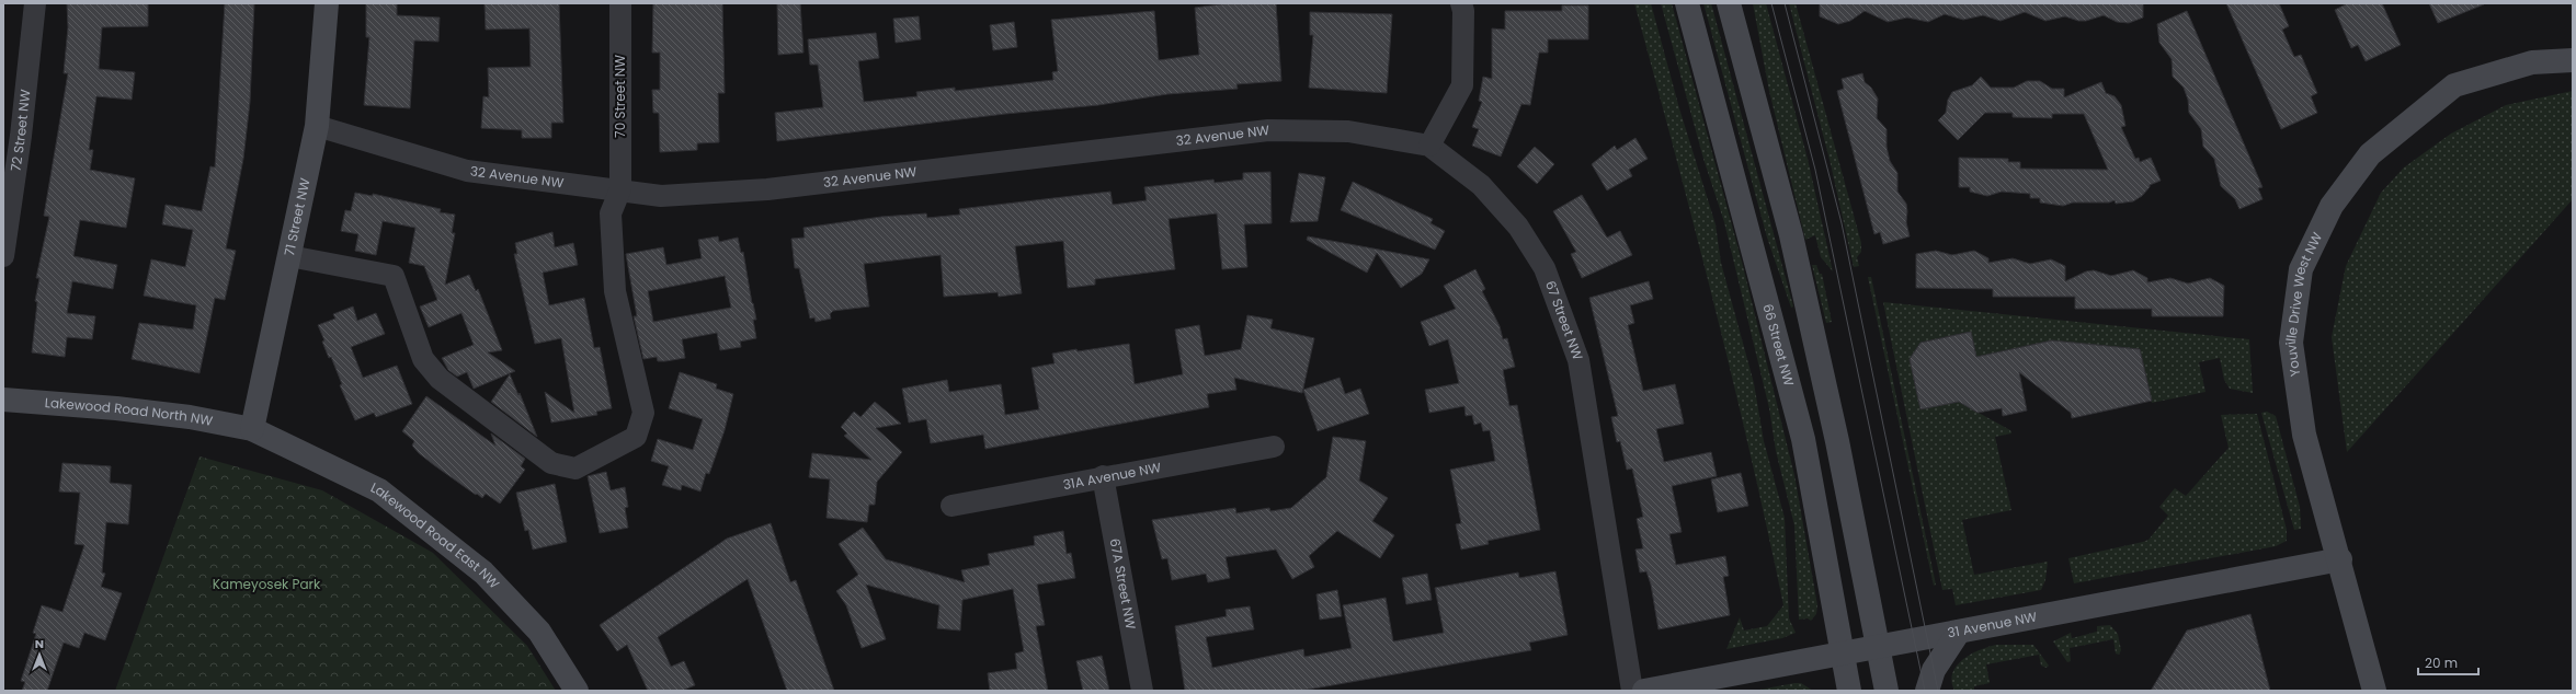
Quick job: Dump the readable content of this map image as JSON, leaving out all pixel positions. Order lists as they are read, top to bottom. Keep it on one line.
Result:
{"streets":{"street":["70 Street NW","72 Street NW","32 Avenue NW","71 Street NW","Youville Drive West NW","67 Street NW","66 Street NW","Lakewood Road North NW","31A Avenue NW","Lakewood Road East NW","67A Street NW","31 Avenue NW"]},"crossings":[["70 Street NW","32 Avenue NW"],["32 Avenue NW","71 Street NW"],["32 Avenue NW","67 Street NW"],["71 Street NW","Lakewood Road North NW"],["71 Street NW","Lakewood Road East NW"],["Youville Drive West NW","31 Avenue NW"],["66 Street NW","31 Avenue NW"],["Lakewood Road North NW","Lakewood Road East NW"],["31A Avenue NW","67A Street NW"]],"parks":["Kameyosek Park"],"scale_bar":"20 m","north":"top"}
